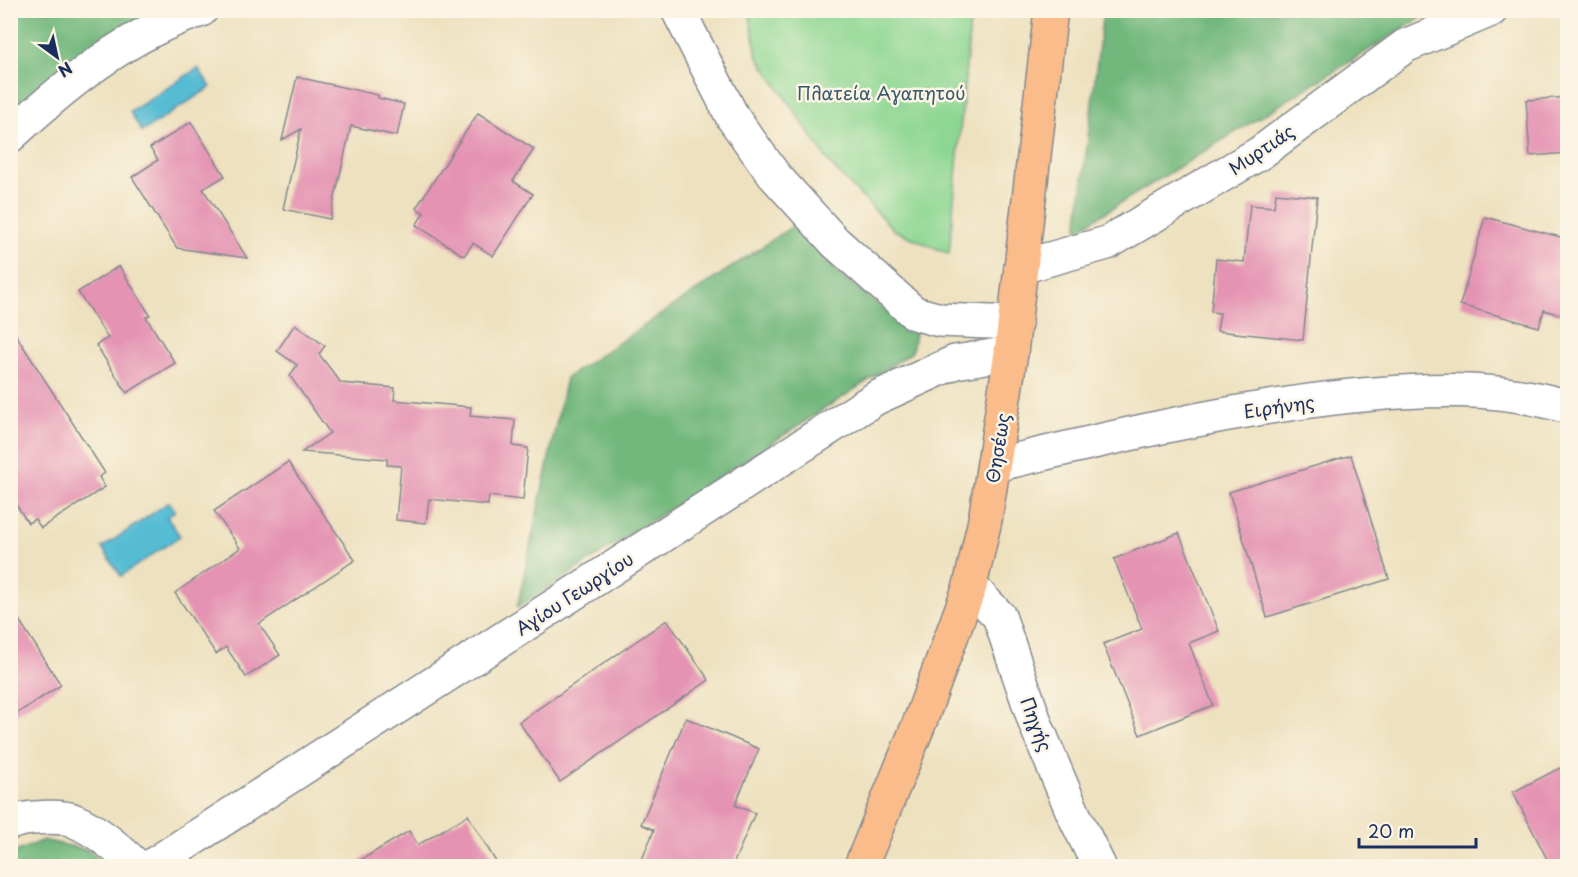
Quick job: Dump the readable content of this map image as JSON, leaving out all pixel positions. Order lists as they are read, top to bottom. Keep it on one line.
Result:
{"streets":{"main road":["Θησέως"],"street":["Μυρτιάς","Ειρήνης","Αγίου Γεωργίου","Πηγής"]},"crossings":[["Μυρτιάς","Θησέως"],["Ειρήνης","Θησέως"],["Θησέως","Αγίου Γεωργίου"],["Θησέως","Πηγής"]],"parks":["Πλατεία Αγαπητού"],"scale_bar":"20 m","north":"bottom right"}
